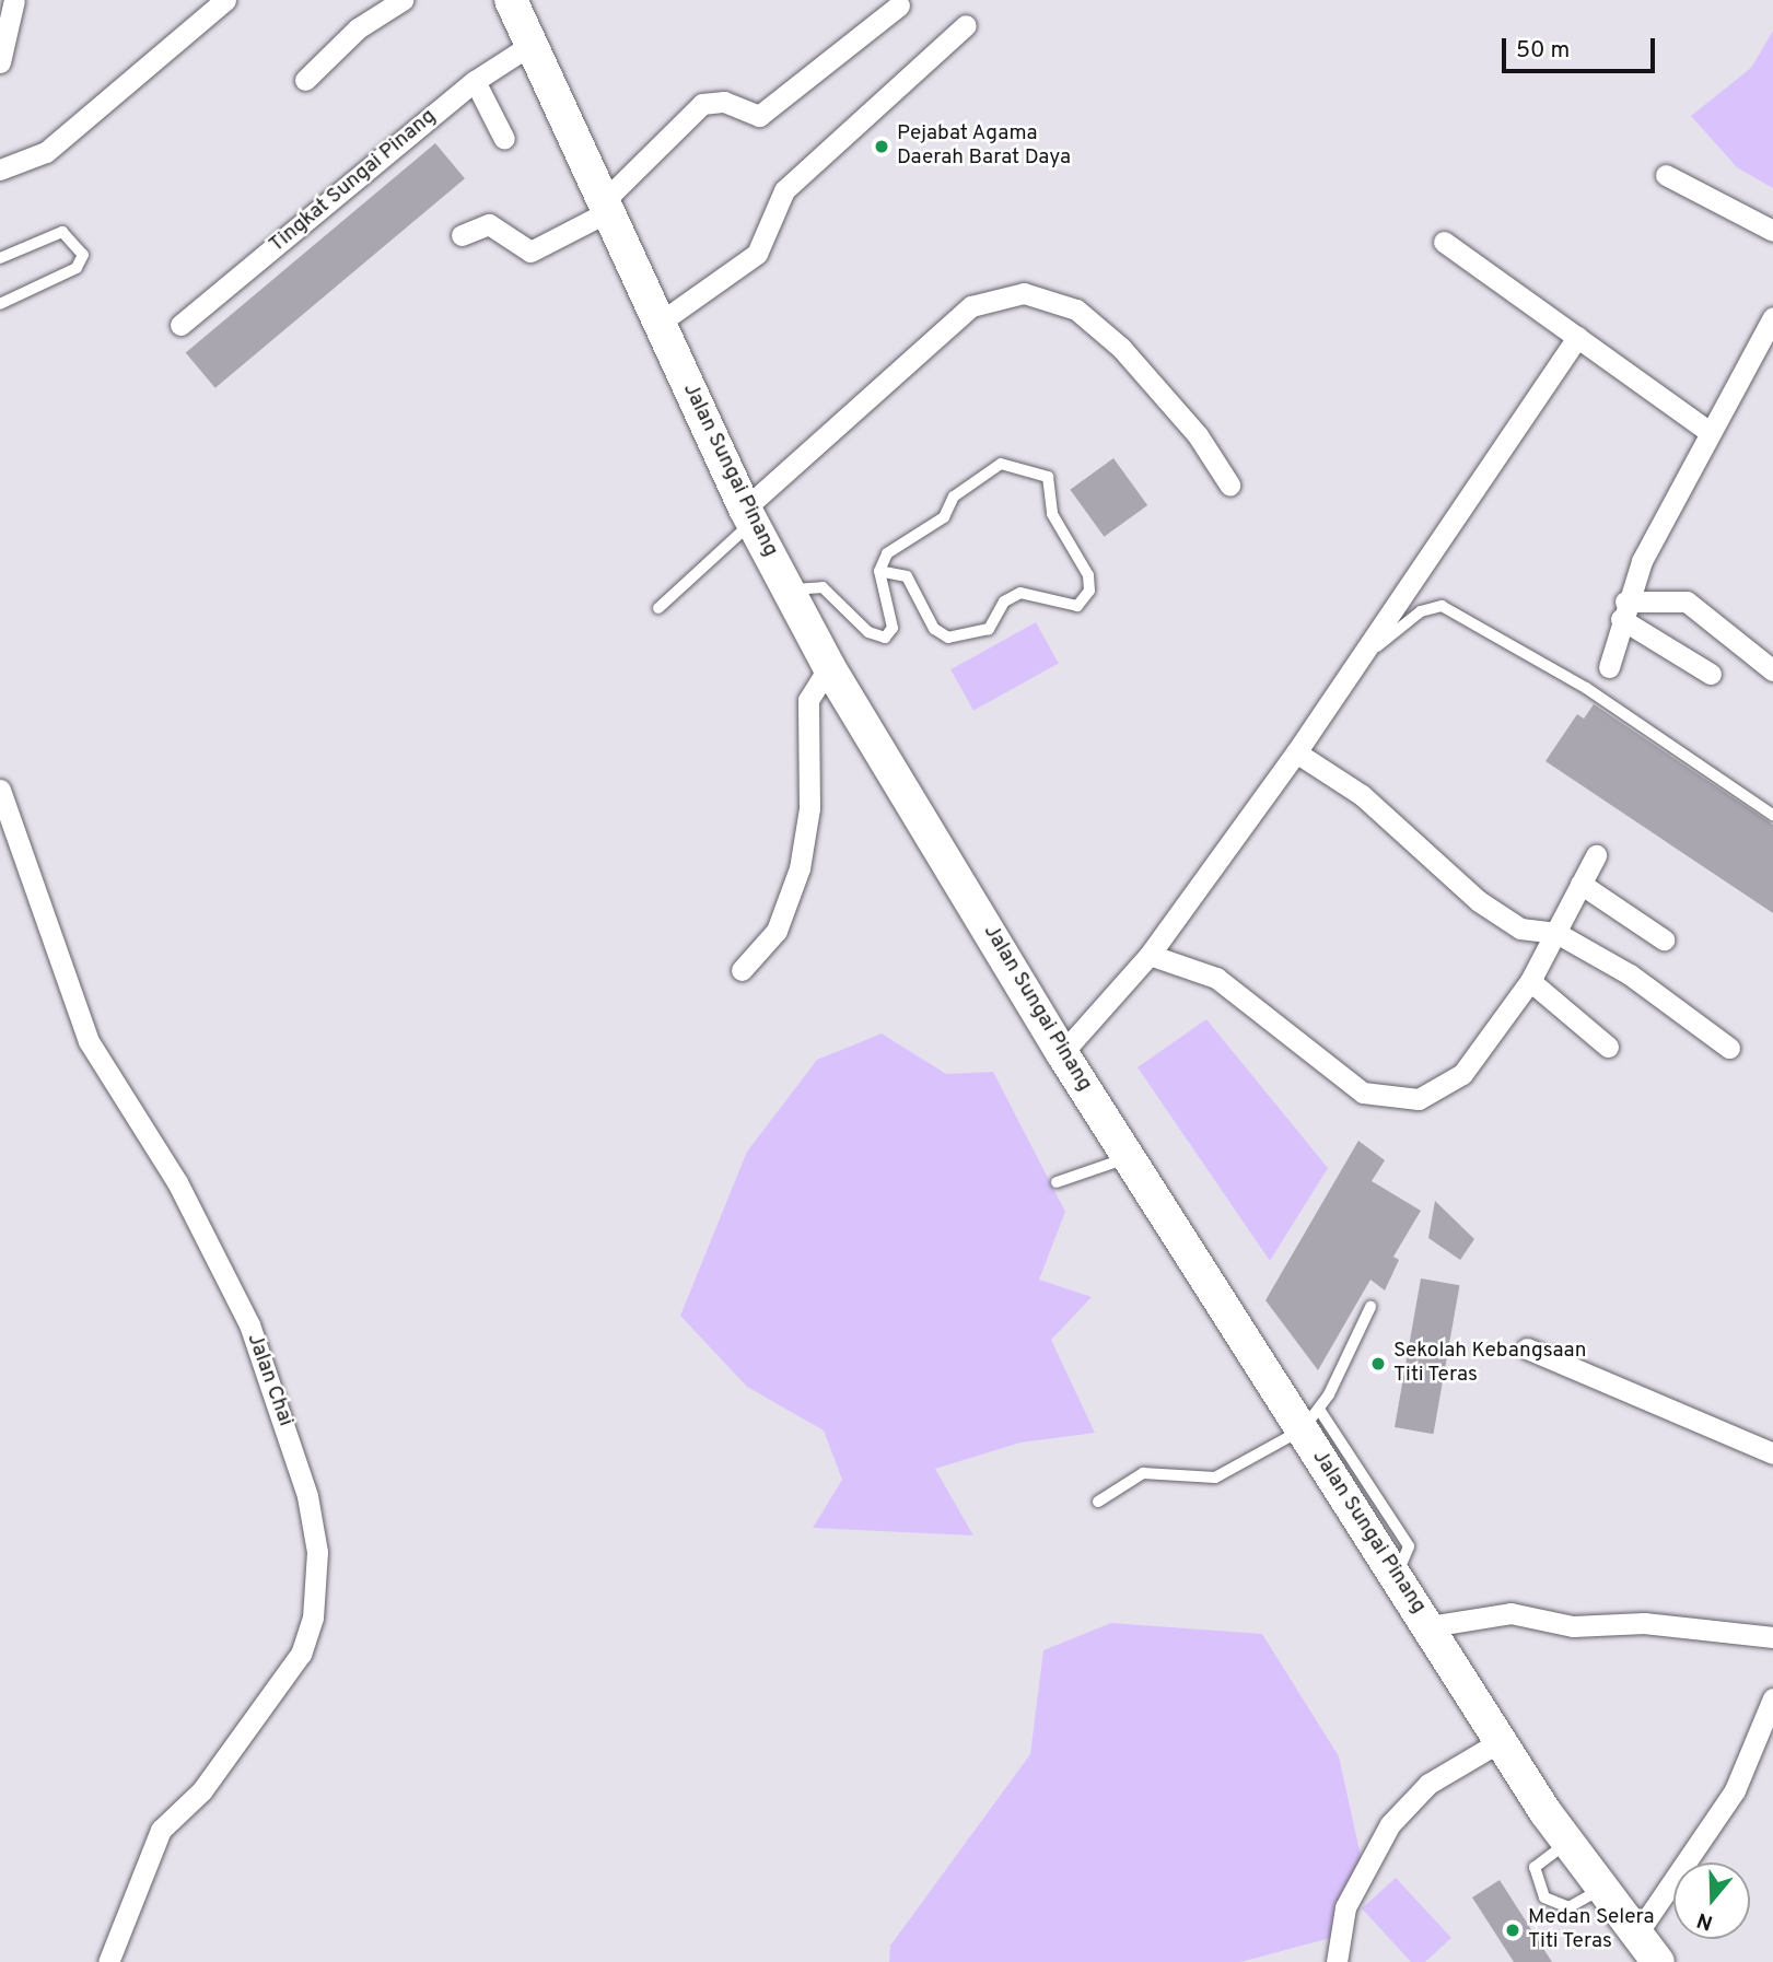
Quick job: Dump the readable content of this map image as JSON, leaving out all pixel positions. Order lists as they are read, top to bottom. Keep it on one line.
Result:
{"streets":{"main road":["Jalan Sungai Pinang"],"street":["Tingkat Sungai Pinang","Jalan Chai"]},"crossings":[["Tingkat Sungai Pinang","Jalan Sungai Pinang"]],"places":["Pejabat Agama Daerah Barat Daya","Sekolah Kebangsaan Titi Teras","Medan Selera Titi Teras"],"scale_bar":"50 m","north":"bottom"}
